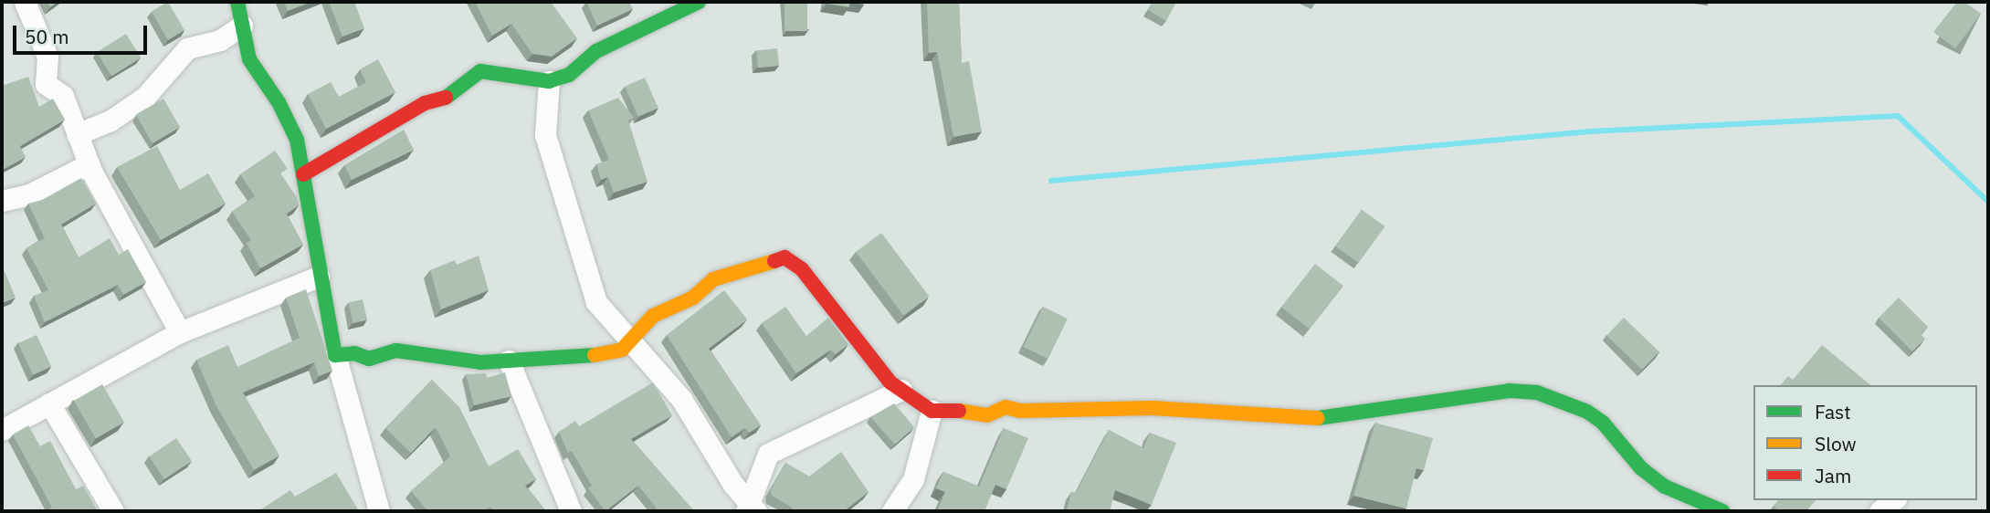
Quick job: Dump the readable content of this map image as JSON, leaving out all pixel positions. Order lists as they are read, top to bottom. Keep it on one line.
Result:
{"legend":["Fast","Slow","Jam"],"scale_bar":"50 m"}
